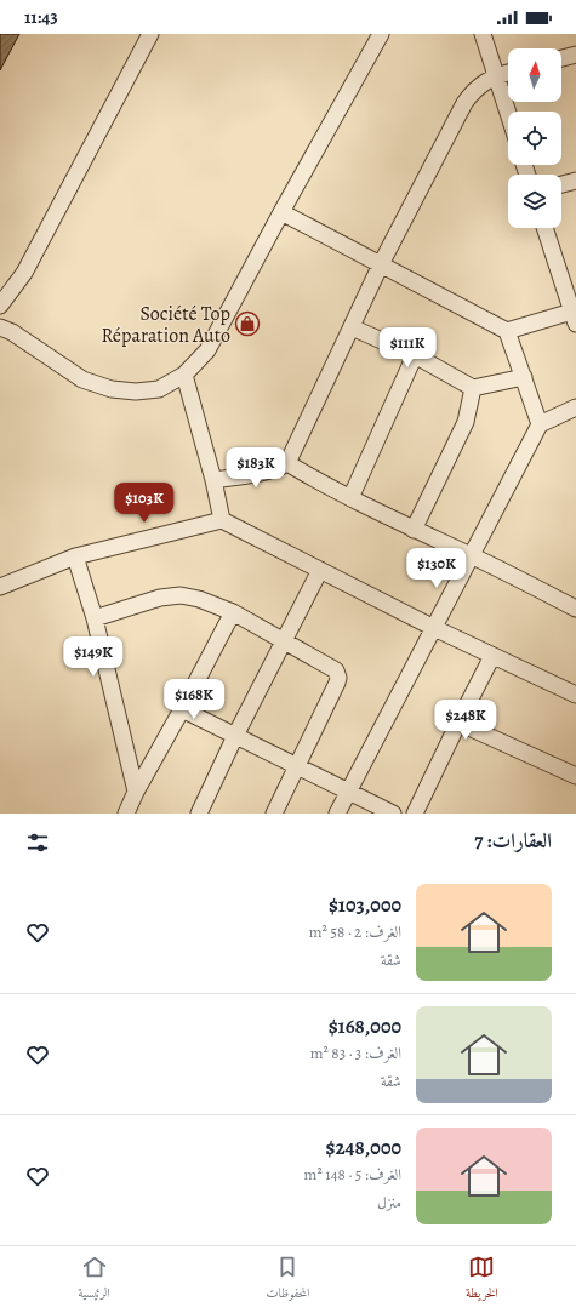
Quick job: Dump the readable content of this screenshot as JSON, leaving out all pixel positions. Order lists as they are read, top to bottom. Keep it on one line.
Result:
{"places":{"shop":["Société Top Réparation Auto"]},"north":"top","page":{"status":"11:43","price":["$111K","$183K","$103K","$130K","$149K","$168K","$248K"],"heading":"العقارات: 7","list":[{"name":"$103,000","note":"الغرف: 2 · 58 m² · شقة"},{"name":"$168,000","note":"الغرف: 3 · 83 m² · شقة"},{"name":"$248,000","note":"الغرف: 5 · 148 m² · منزل"}],"tabs":["الخريطة","المحفوظات","الرئيسية"]}}
